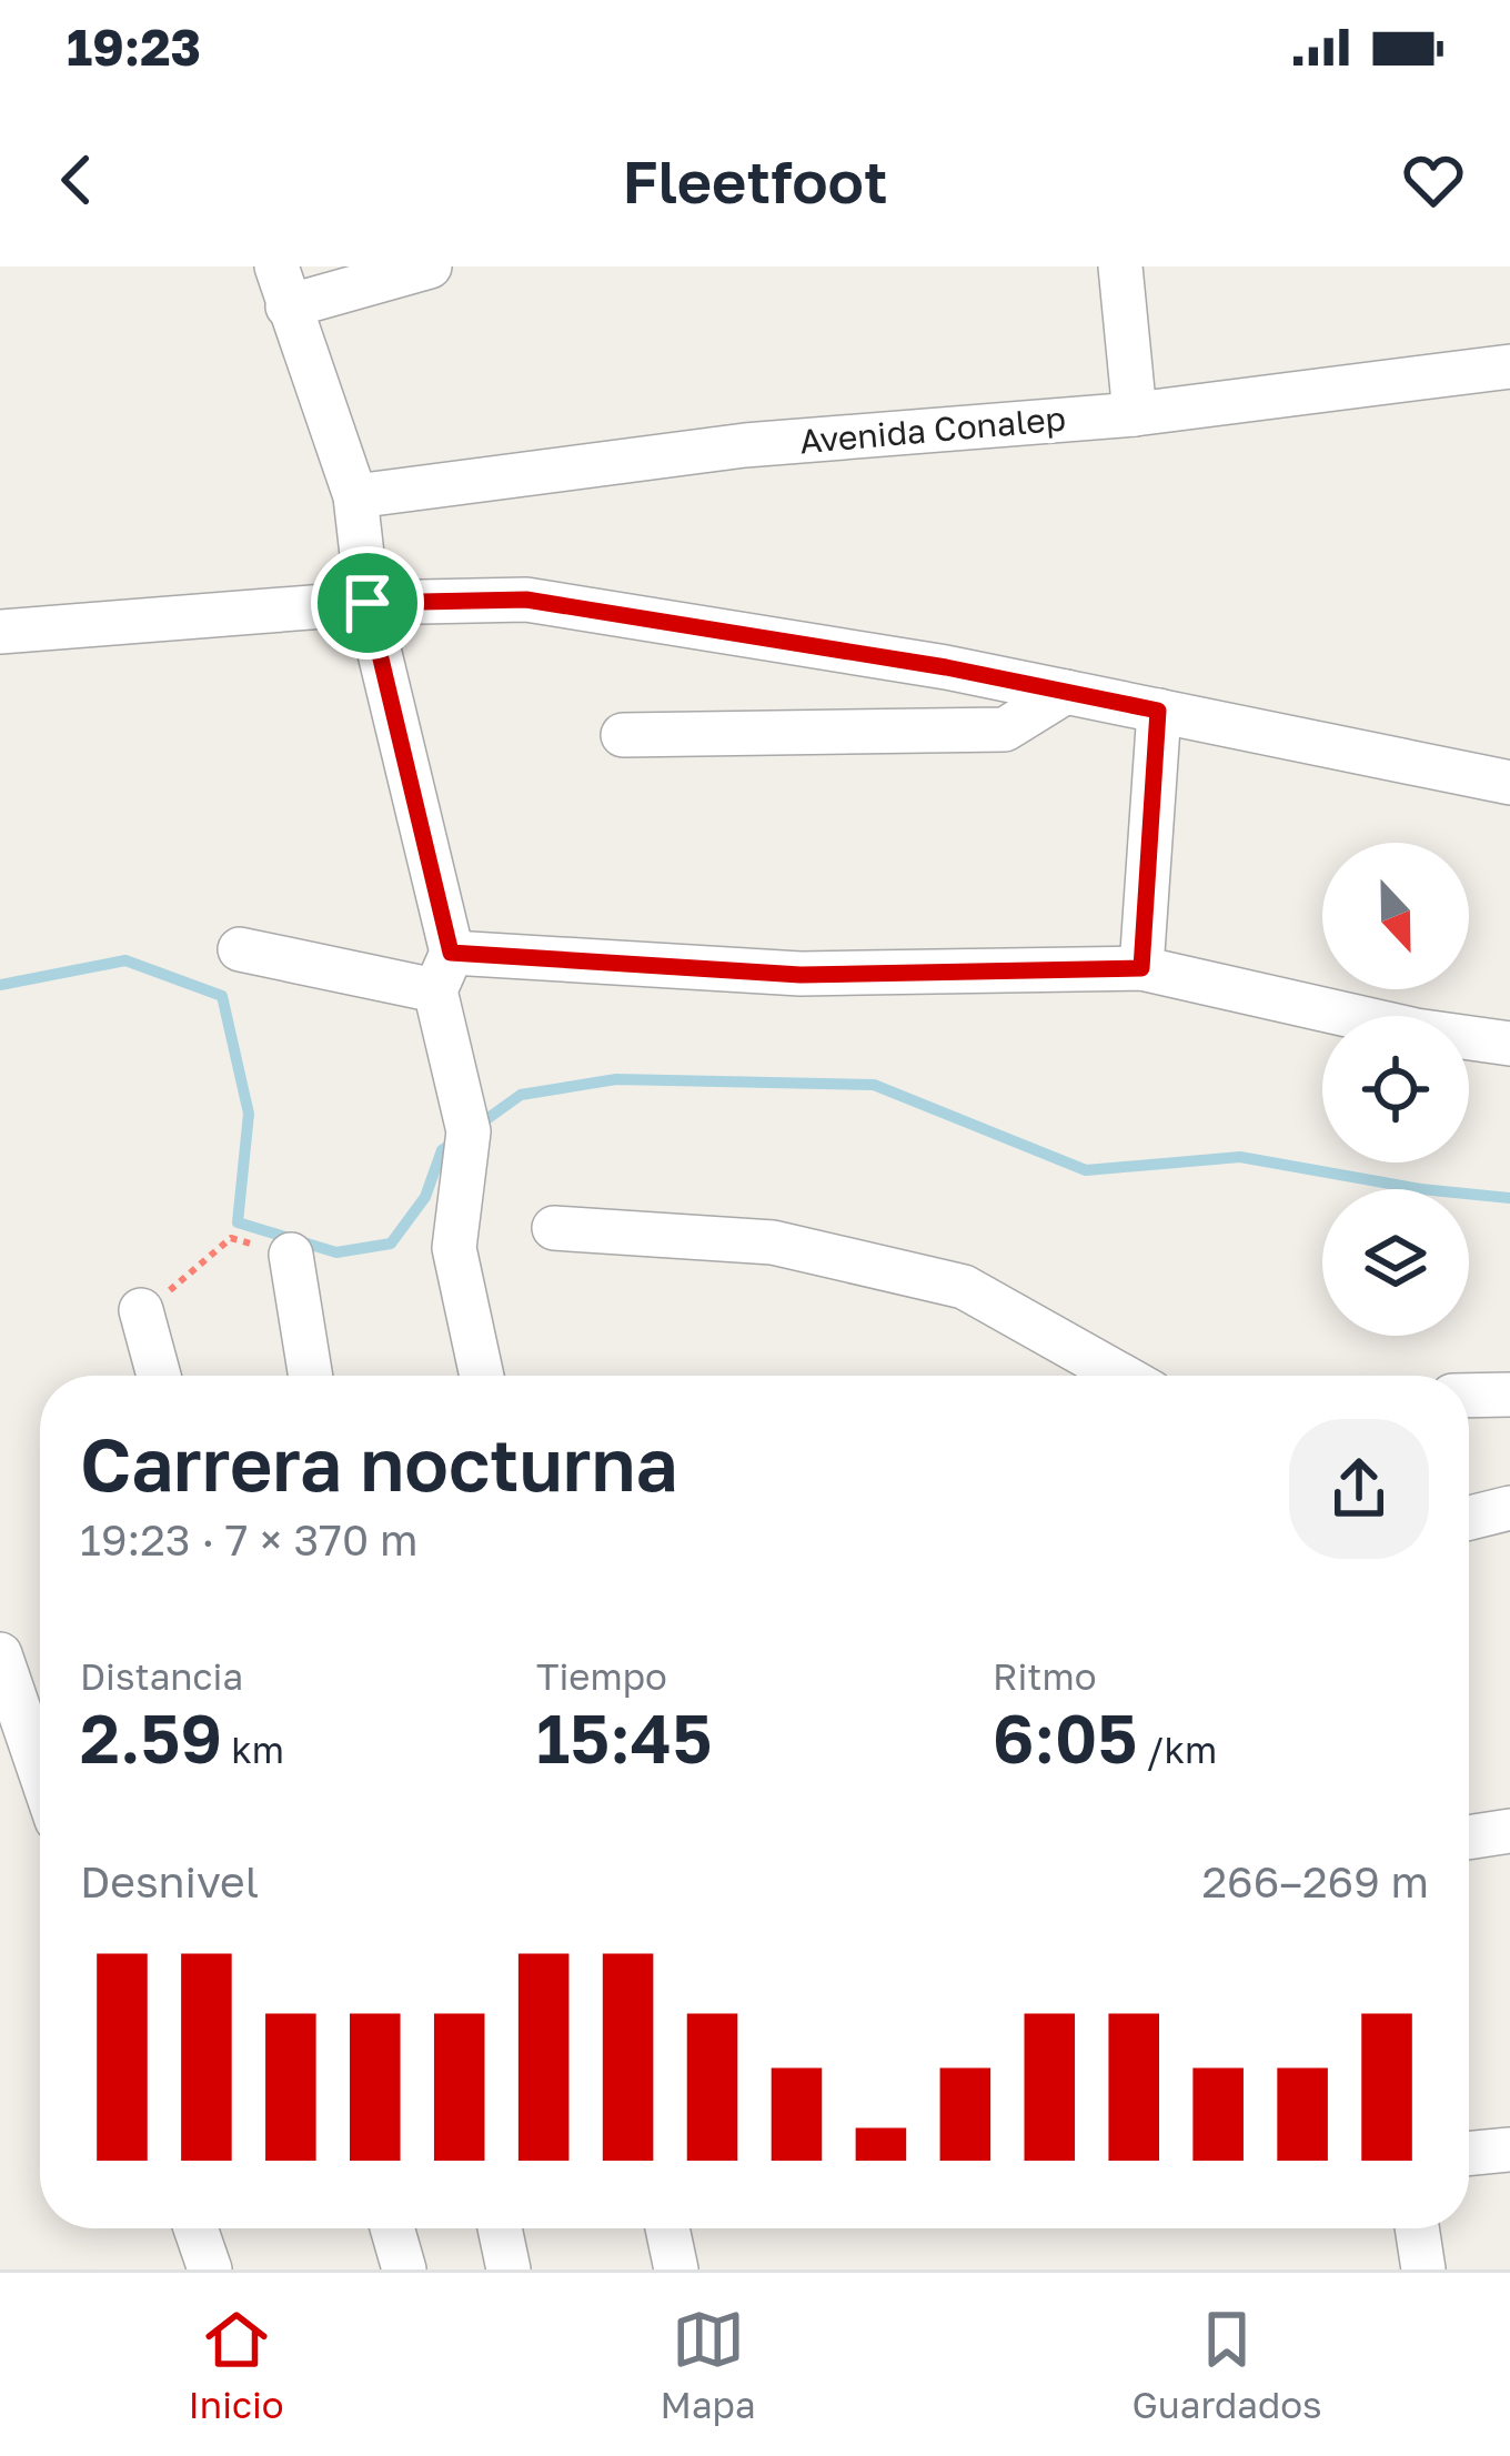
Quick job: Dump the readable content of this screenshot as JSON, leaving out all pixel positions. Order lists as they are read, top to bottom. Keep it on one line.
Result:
{"streets":{"street":["Avenida Conalep"]},"north":"bottom","page":{"status":"19:23","header":"Fleetfoot","heading":["Carrera nocturna","19:23 · 7 × 370 m"],"stats":[["Distancia","2.59 km"],["Tiempo","15:45"],["Ritmo","6:05 /km"]],"chart":["Desnivel","266–269 m"],"tabs":["Inicio","Mapa","Guardados"]}}
